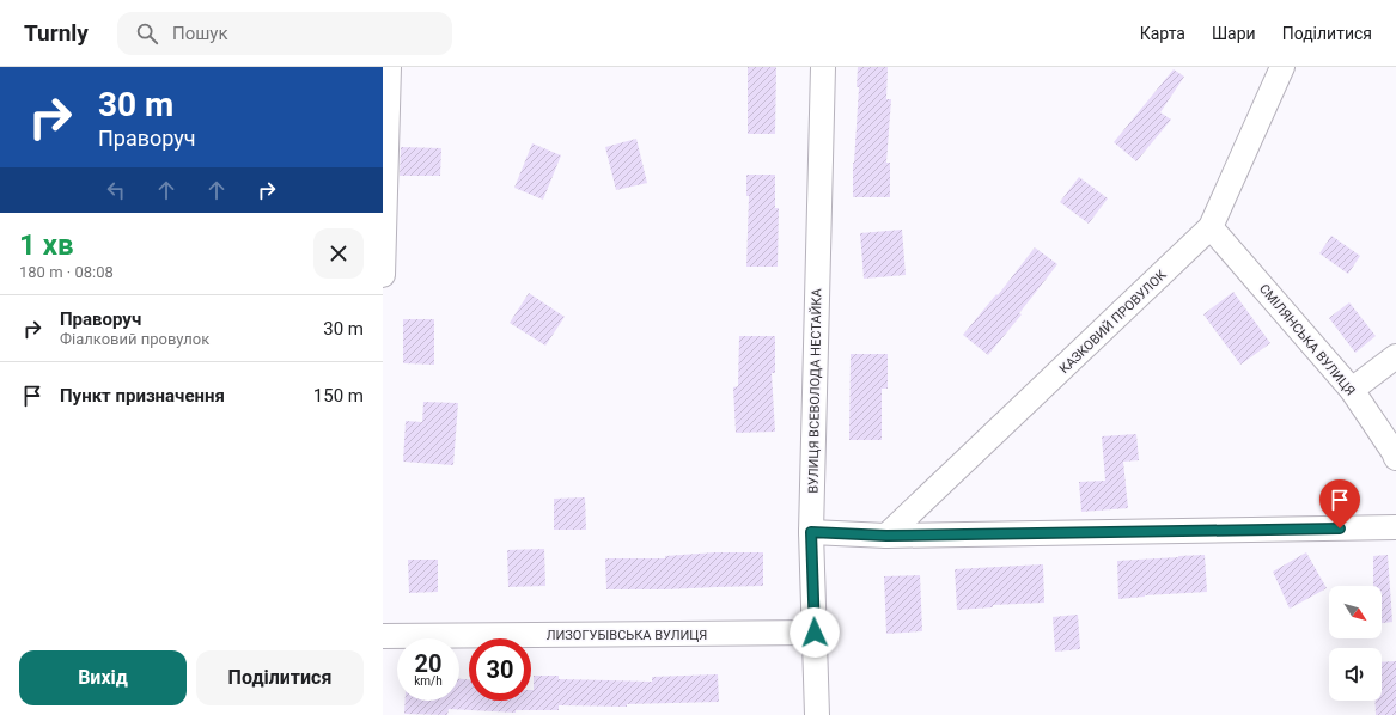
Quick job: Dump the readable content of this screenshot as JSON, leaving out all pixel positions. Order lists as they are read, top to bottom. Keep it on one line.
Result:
{"streets":{"street":["КАЗКОВИЙ ПРОВУЛОК","СМІЛЯНСЬКА ВУЛИЦЯ","ВУЛИЦЯ ВСЕВОЛОДА НЕСТАЙКА","ЛИЗОГУБІВСЬКА ВУЛИЦЯ"]},"crossings":[["КАЗКОВИЙ ПРОВУЛОК","СМІЛЯНСЬКА ВУЛИЦЯ"],["ВУЛИЦЯ ВСЕВОЛОДА НЕСТАЙКА","ЛИЗОГУБІВСЬКА ВУЛИЦЯ"]],"north":"bottom right","page":{"header":"Turnly","search":"Пошук","nav":["Карта","Шари","Поділитися"],"turn":["30 m","Праворуч"],"heading":["1 хв","180 m · 08:08"],"list":[{"name":"Праворуч","note":"Фіалковий провулок","value":"30 m"},{"name":"Пункт призначення","value":"150 m"}],"speed":"20 km/h","limit":"30","buttons":["Вихід","Поділитися"]}}
